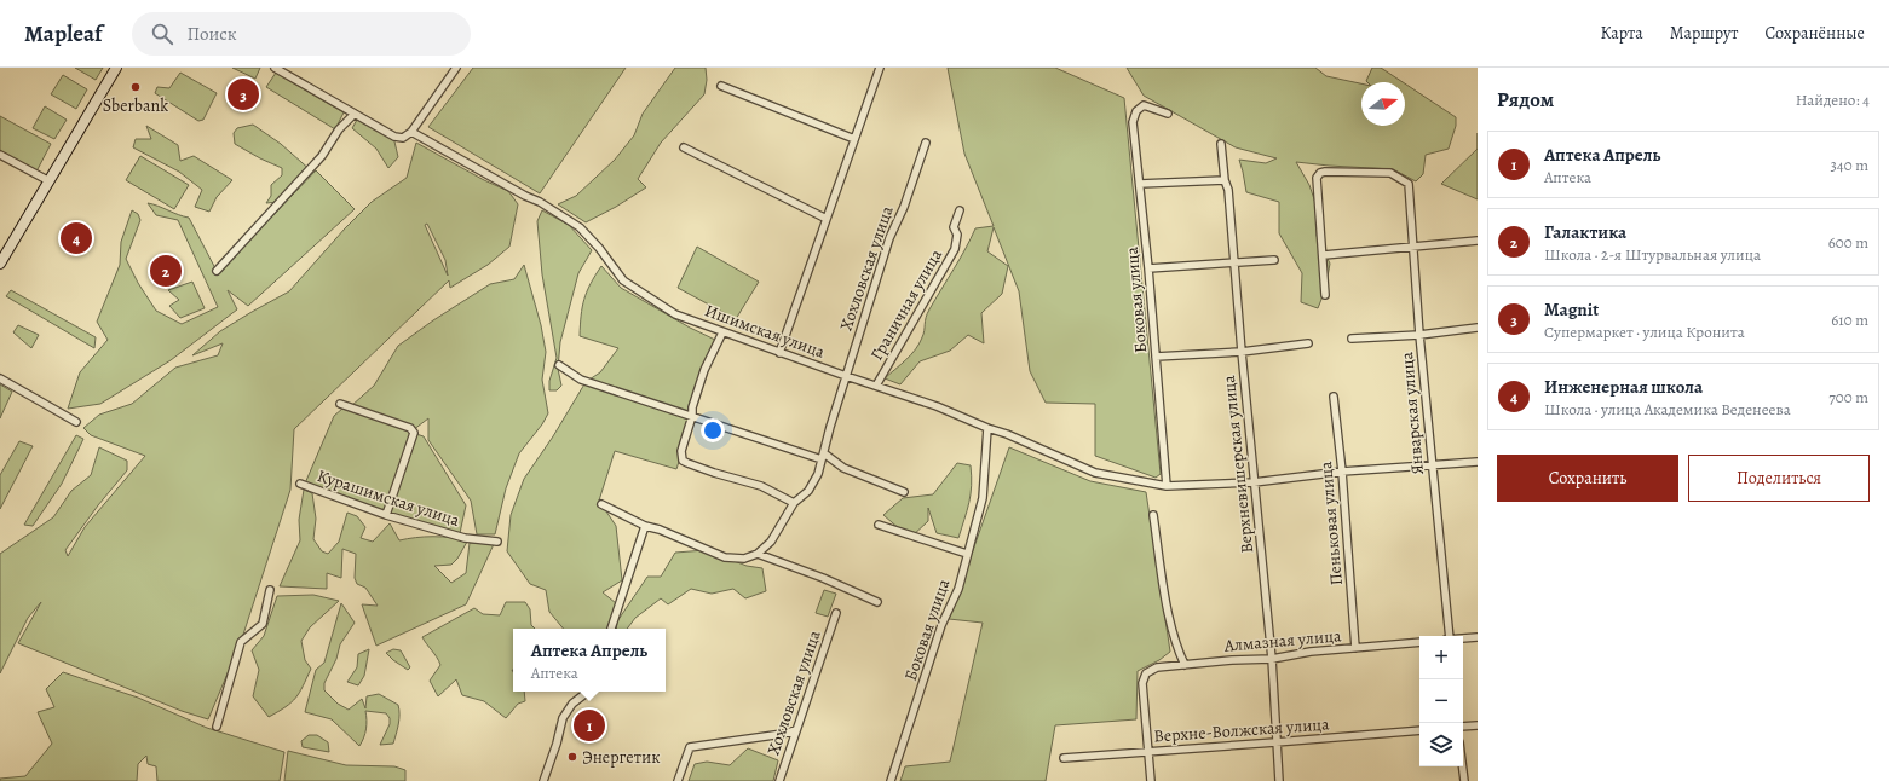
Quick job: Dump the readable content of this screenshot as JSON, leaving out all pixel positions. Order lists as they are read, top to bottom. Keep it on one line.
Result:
{"streets":{"street":["Хохловская улица","Боковая улица","Граничная улица","Ишимская улица","Январская улица","Верхневишерская улица","Курашимская улица","Пеньковая улица","Алмазная улица","Верхне-Волжская улица"]},"crossings":[["Хохловская улица","Ишимская улица"],["Боковая улица","Ишимская улица"],["Граничная улица","Ишимская улица"],["Ишимская улица","Январская улица"],["Ишимская улица","Верхневишерская улица"],["Ишимская улица","Пеньковая улица"],["Верхневишерская улица","Алмазная улица"],["Верхневишерская улица","Верхне-Волжская улица"],["Пеньковая улица","Алмазная улица"],["Алмазная улица","Верхне-Волжская улица"]],"places":["Sberbank","Энергетик"],"north":"right","page":{"header":"Mapleaf","search":"Поиск","nav":["Карта","Маршрут","Сохранённые"],"heading":["Рядом","Найдено: 4"],"pins":["3","4","2","1"],"list":[{"mark":"1","name":"Аптека Апрель","note":"Аптека","value":"340 m"},{"mark":"2","name":"Галактика","note":"Школа · 2-я Штурвальная улица","value":"600 m"},{"mark":"3","name":"Magnit","note":"Супермаркет · улица Кронита","value":"610 m"},{"mark":"4","name":"Инженерная школа","note":"Школа · улица Академика Веденеева","value":"700 m"}],"buttons":["Сохранить","Поделиться"],"popup":["Аптека Апрель","Аптека"],"map_buttons":["+","−"]}}
